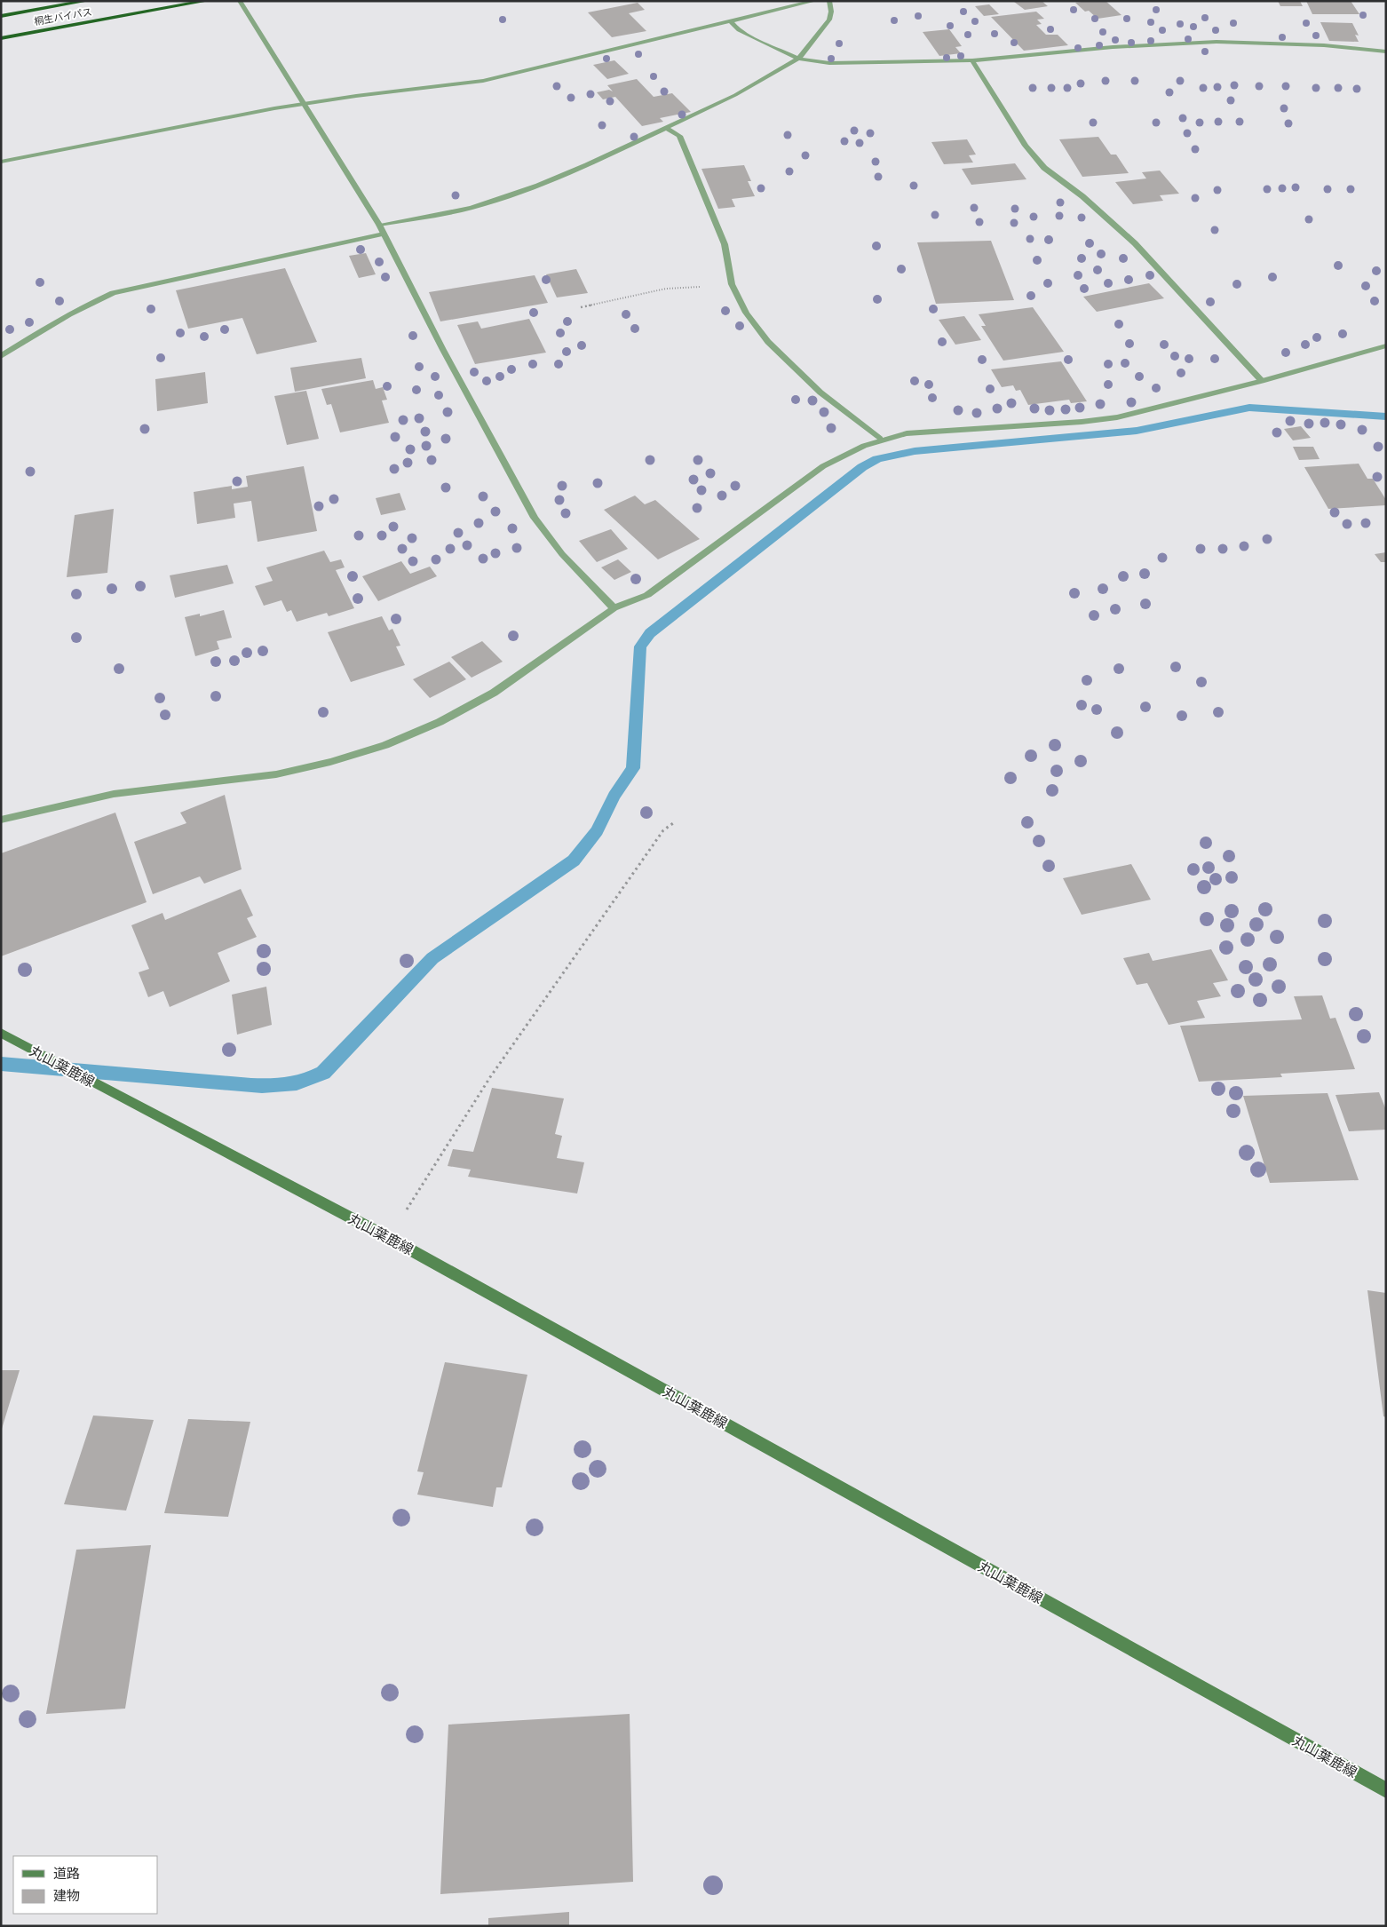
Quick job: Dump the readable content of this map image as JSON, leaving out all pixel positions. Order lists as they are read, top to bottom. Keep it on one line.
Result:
{"streets":{"highway":["桐生バイパス"],"main road":["丸山葉鹿線"]},"legend":["道路","建物"]}
